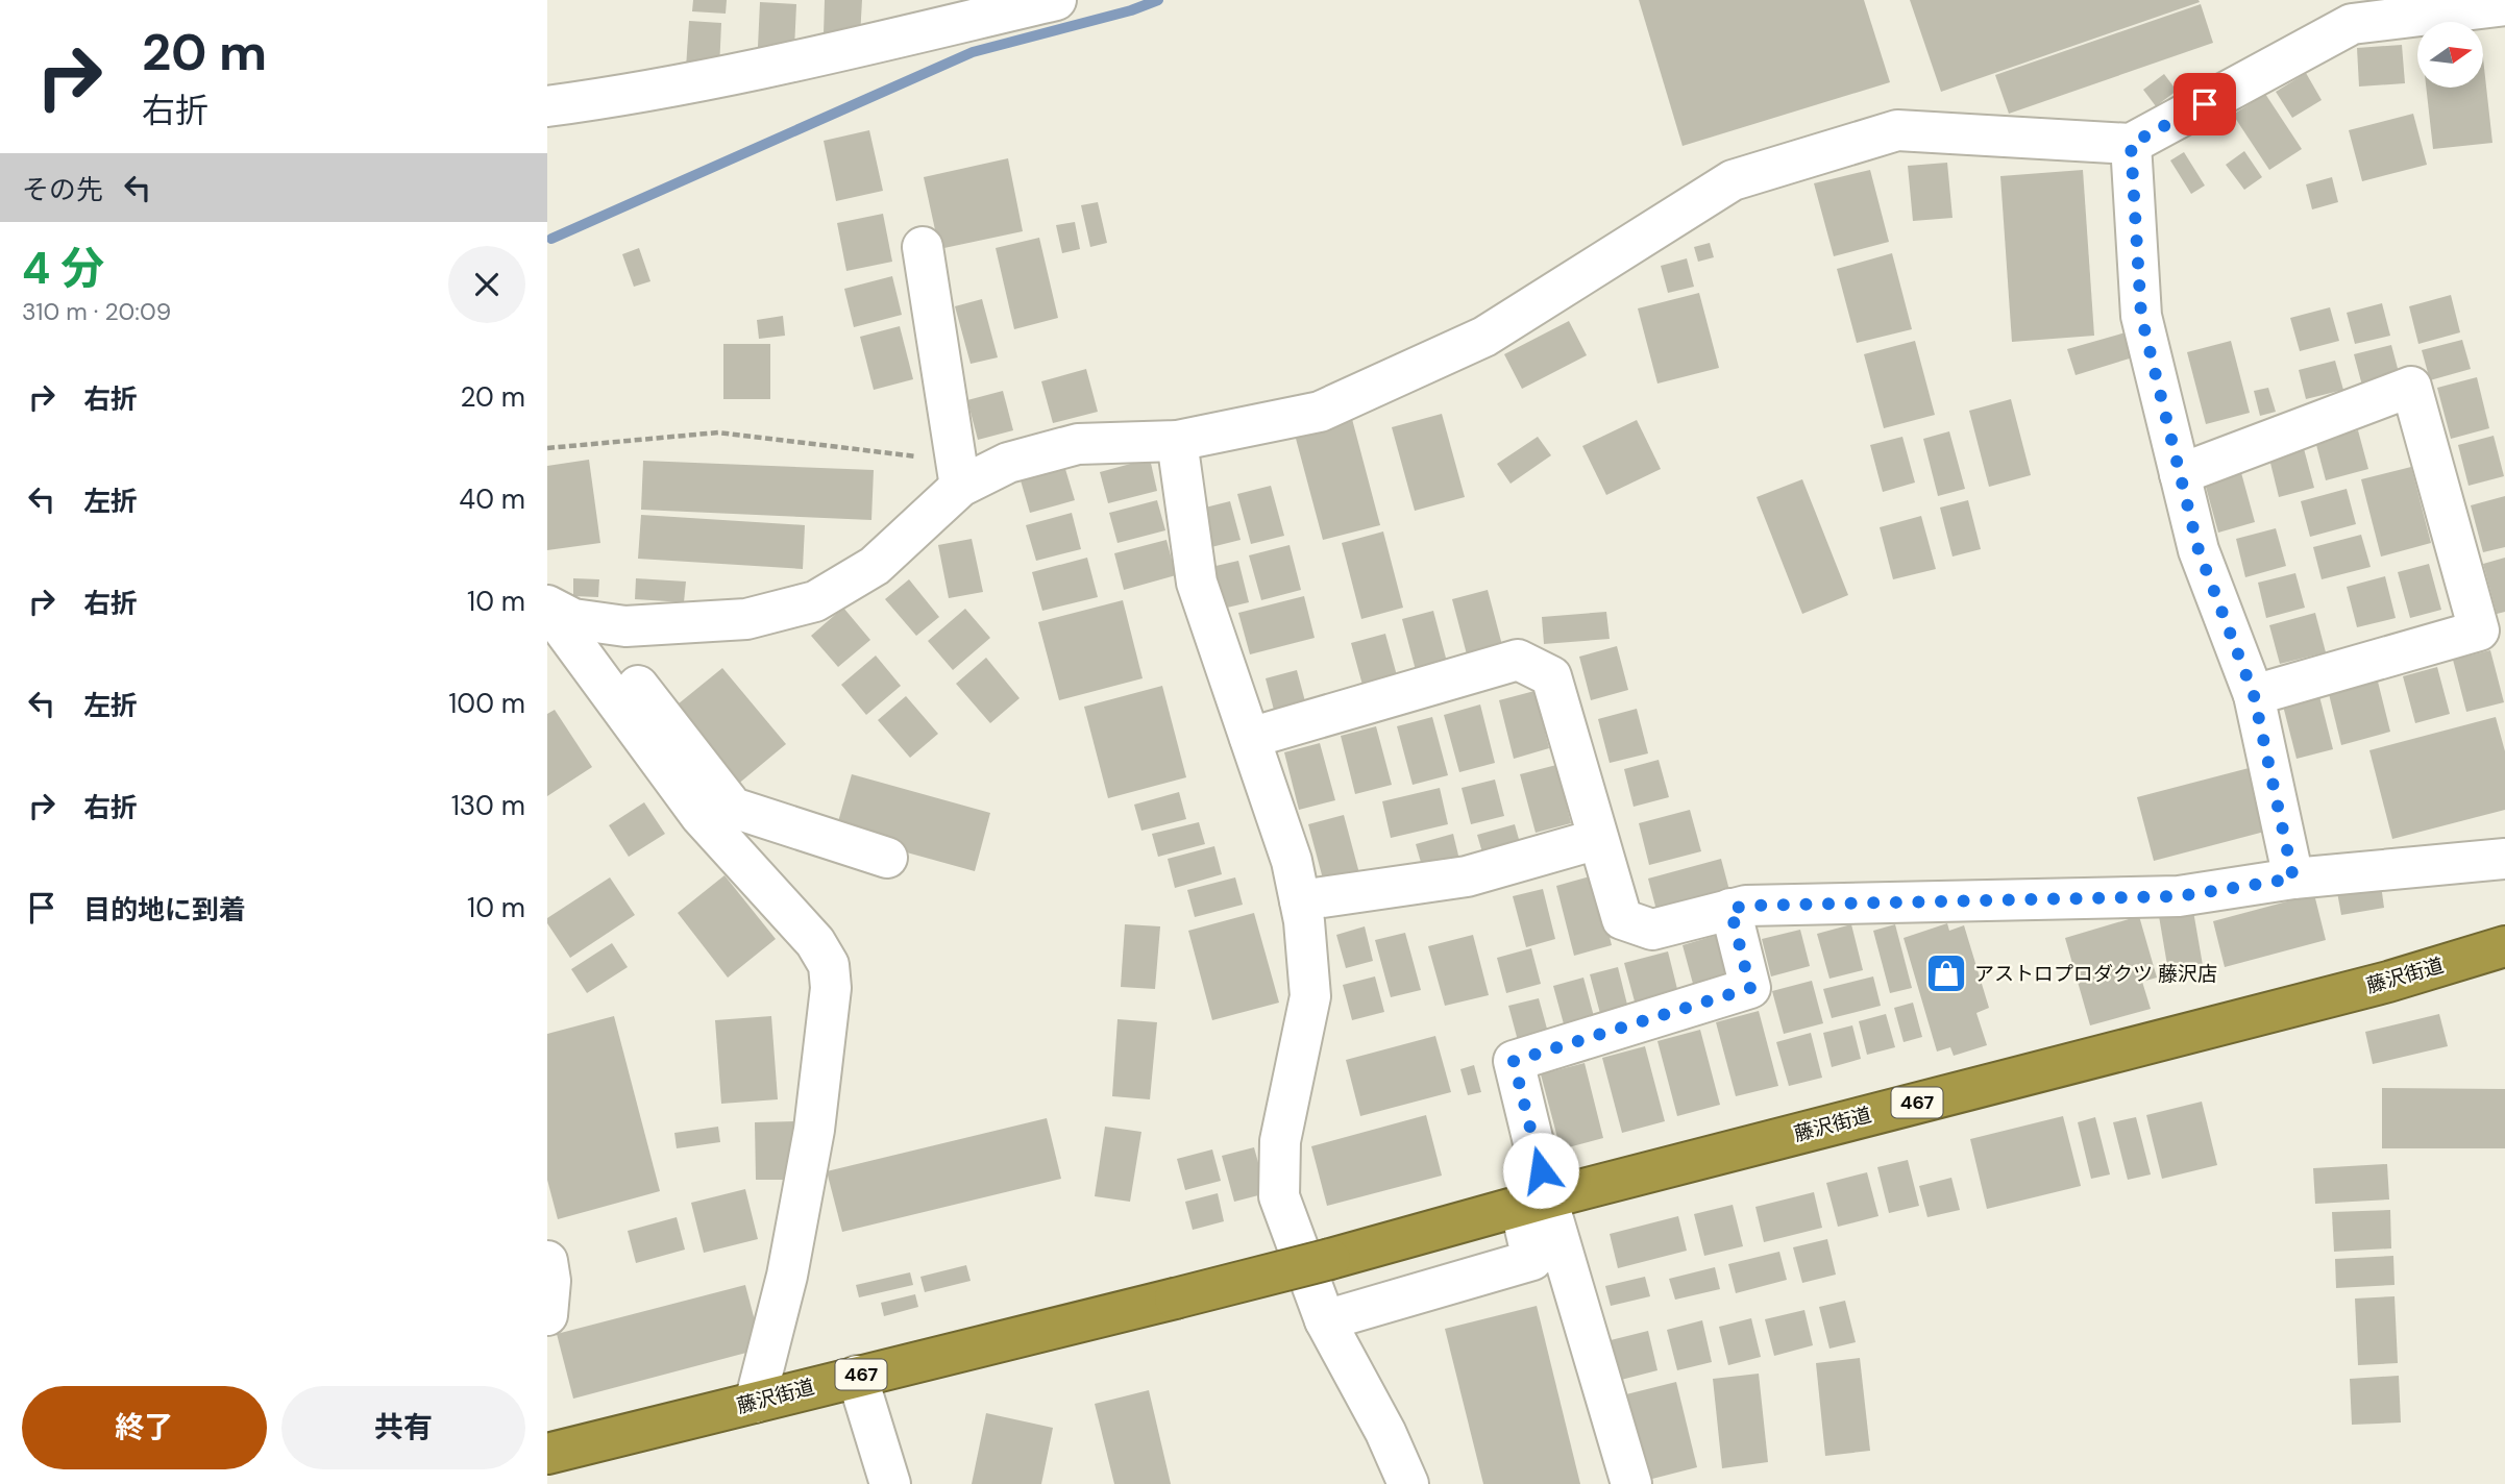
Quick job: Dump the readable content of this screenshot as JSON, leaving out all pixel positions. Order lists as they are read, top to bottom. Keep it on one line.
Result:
{"streets":{"highway":["藤沢街道","467"]},"places":{"shop":["アストロプロダクツ 藤沢店"]},"north":"right","page":{"turn":["20 m","右折"],"then":"その先","heading":["4 分","310 m · 20:09"],"list":[{"name":"右折","value":"20 m"},{"name":"左折","value":"40 m"},{"name":"右折","value":"10 m"},{"name":"左折","value":"100 m"},{"name":"右折","value":"130 m"},{"name":"目的地に到着","value":"10 m"}],"buttons":["終了","共有"]}}
